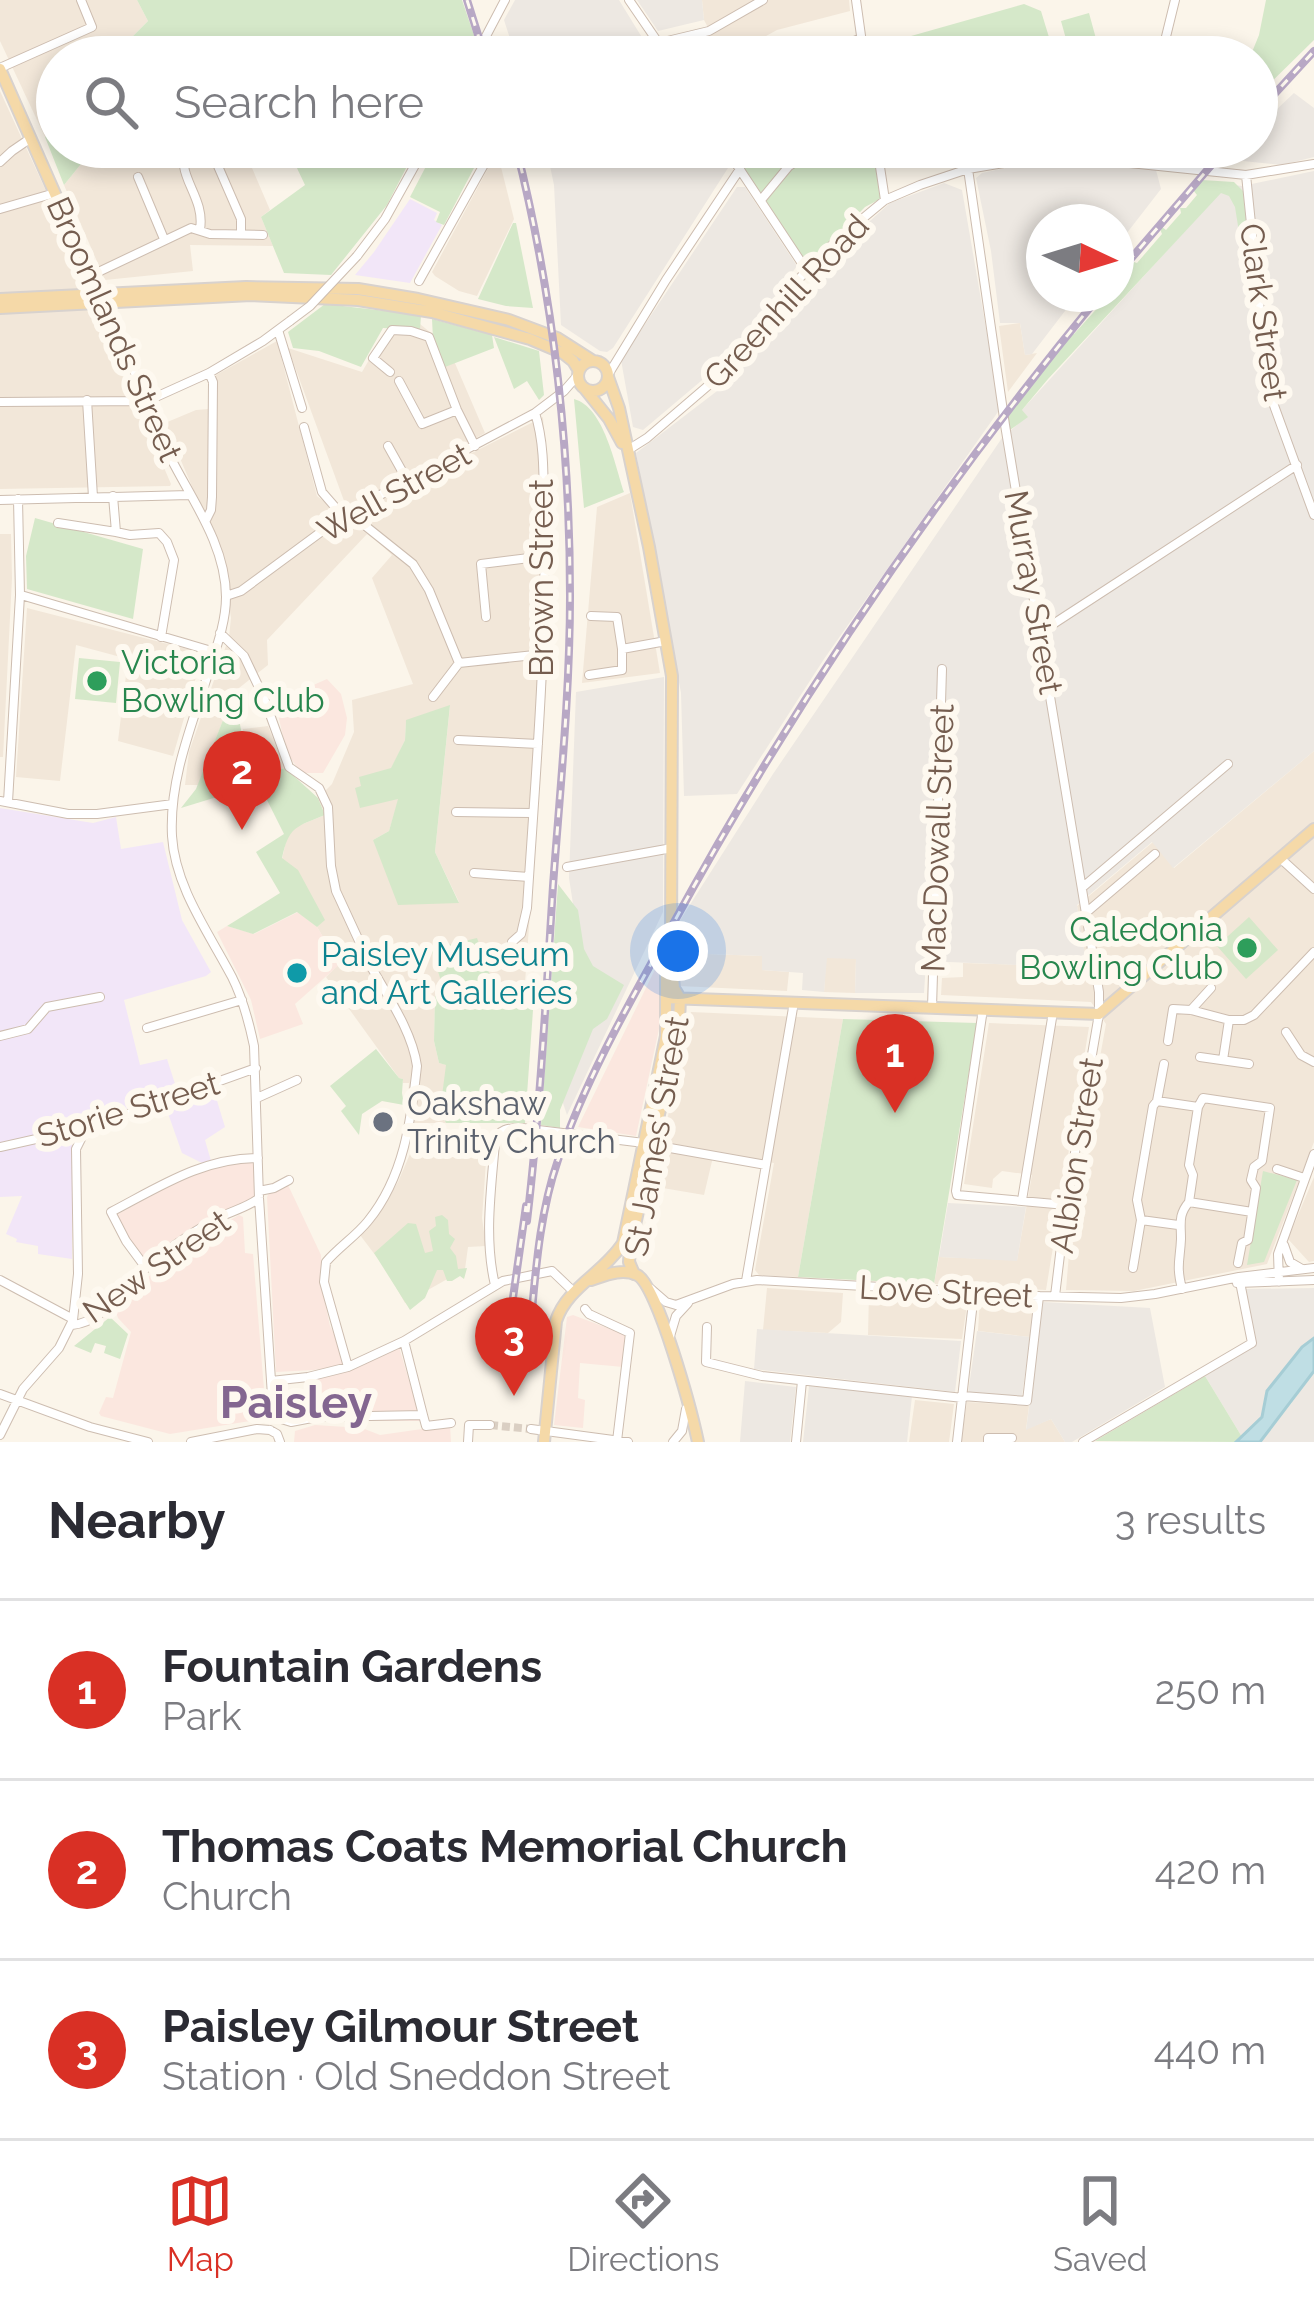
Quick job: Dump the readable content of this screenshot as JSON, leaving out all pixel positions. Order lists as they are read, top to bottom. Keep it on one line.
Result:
{"streets":{"main road":["Broomlands Street","St James' Street"],"street":["Greenhill Road","Clark Street","Well Street","Brown Street","Murray Street","MacDowall Street","Storie Street","Albion Street","New Street","Love Street"]},"crossings":[["Greenhill Road","Clark Street"],["Greenhill Road","Murray Street"],["Greenhill Road","St James' Street"],["Well Street","Brown Street"],["Well Street","St James' Street"],["Murray Street","Albion Street"],["Albion Street","Love Street"]],"districts":["Paisley"],"places":["Victoria Bowling Club","Caledonia Bowling Club","Paisley Museum and Art Galleries","Oakshaw Trinity Church"],"north":"right","page":{"search":"Search here","pins":["2","1","3"],"heading":["Nearby","3 results"],"list":[{"mark":"1","name":"Fountain Gardens","note":"Park","value":"250 m"},{"mark":"2","name":"Thomas Coats Memorial Church","note":"Church","value":"420 m"},{"mark":"3","name":"Paisley Gilmour Street","note":"Station · Old Sneddon Street","value":"440 m"}],"nav":["Map","Directions","Saved"]}}
